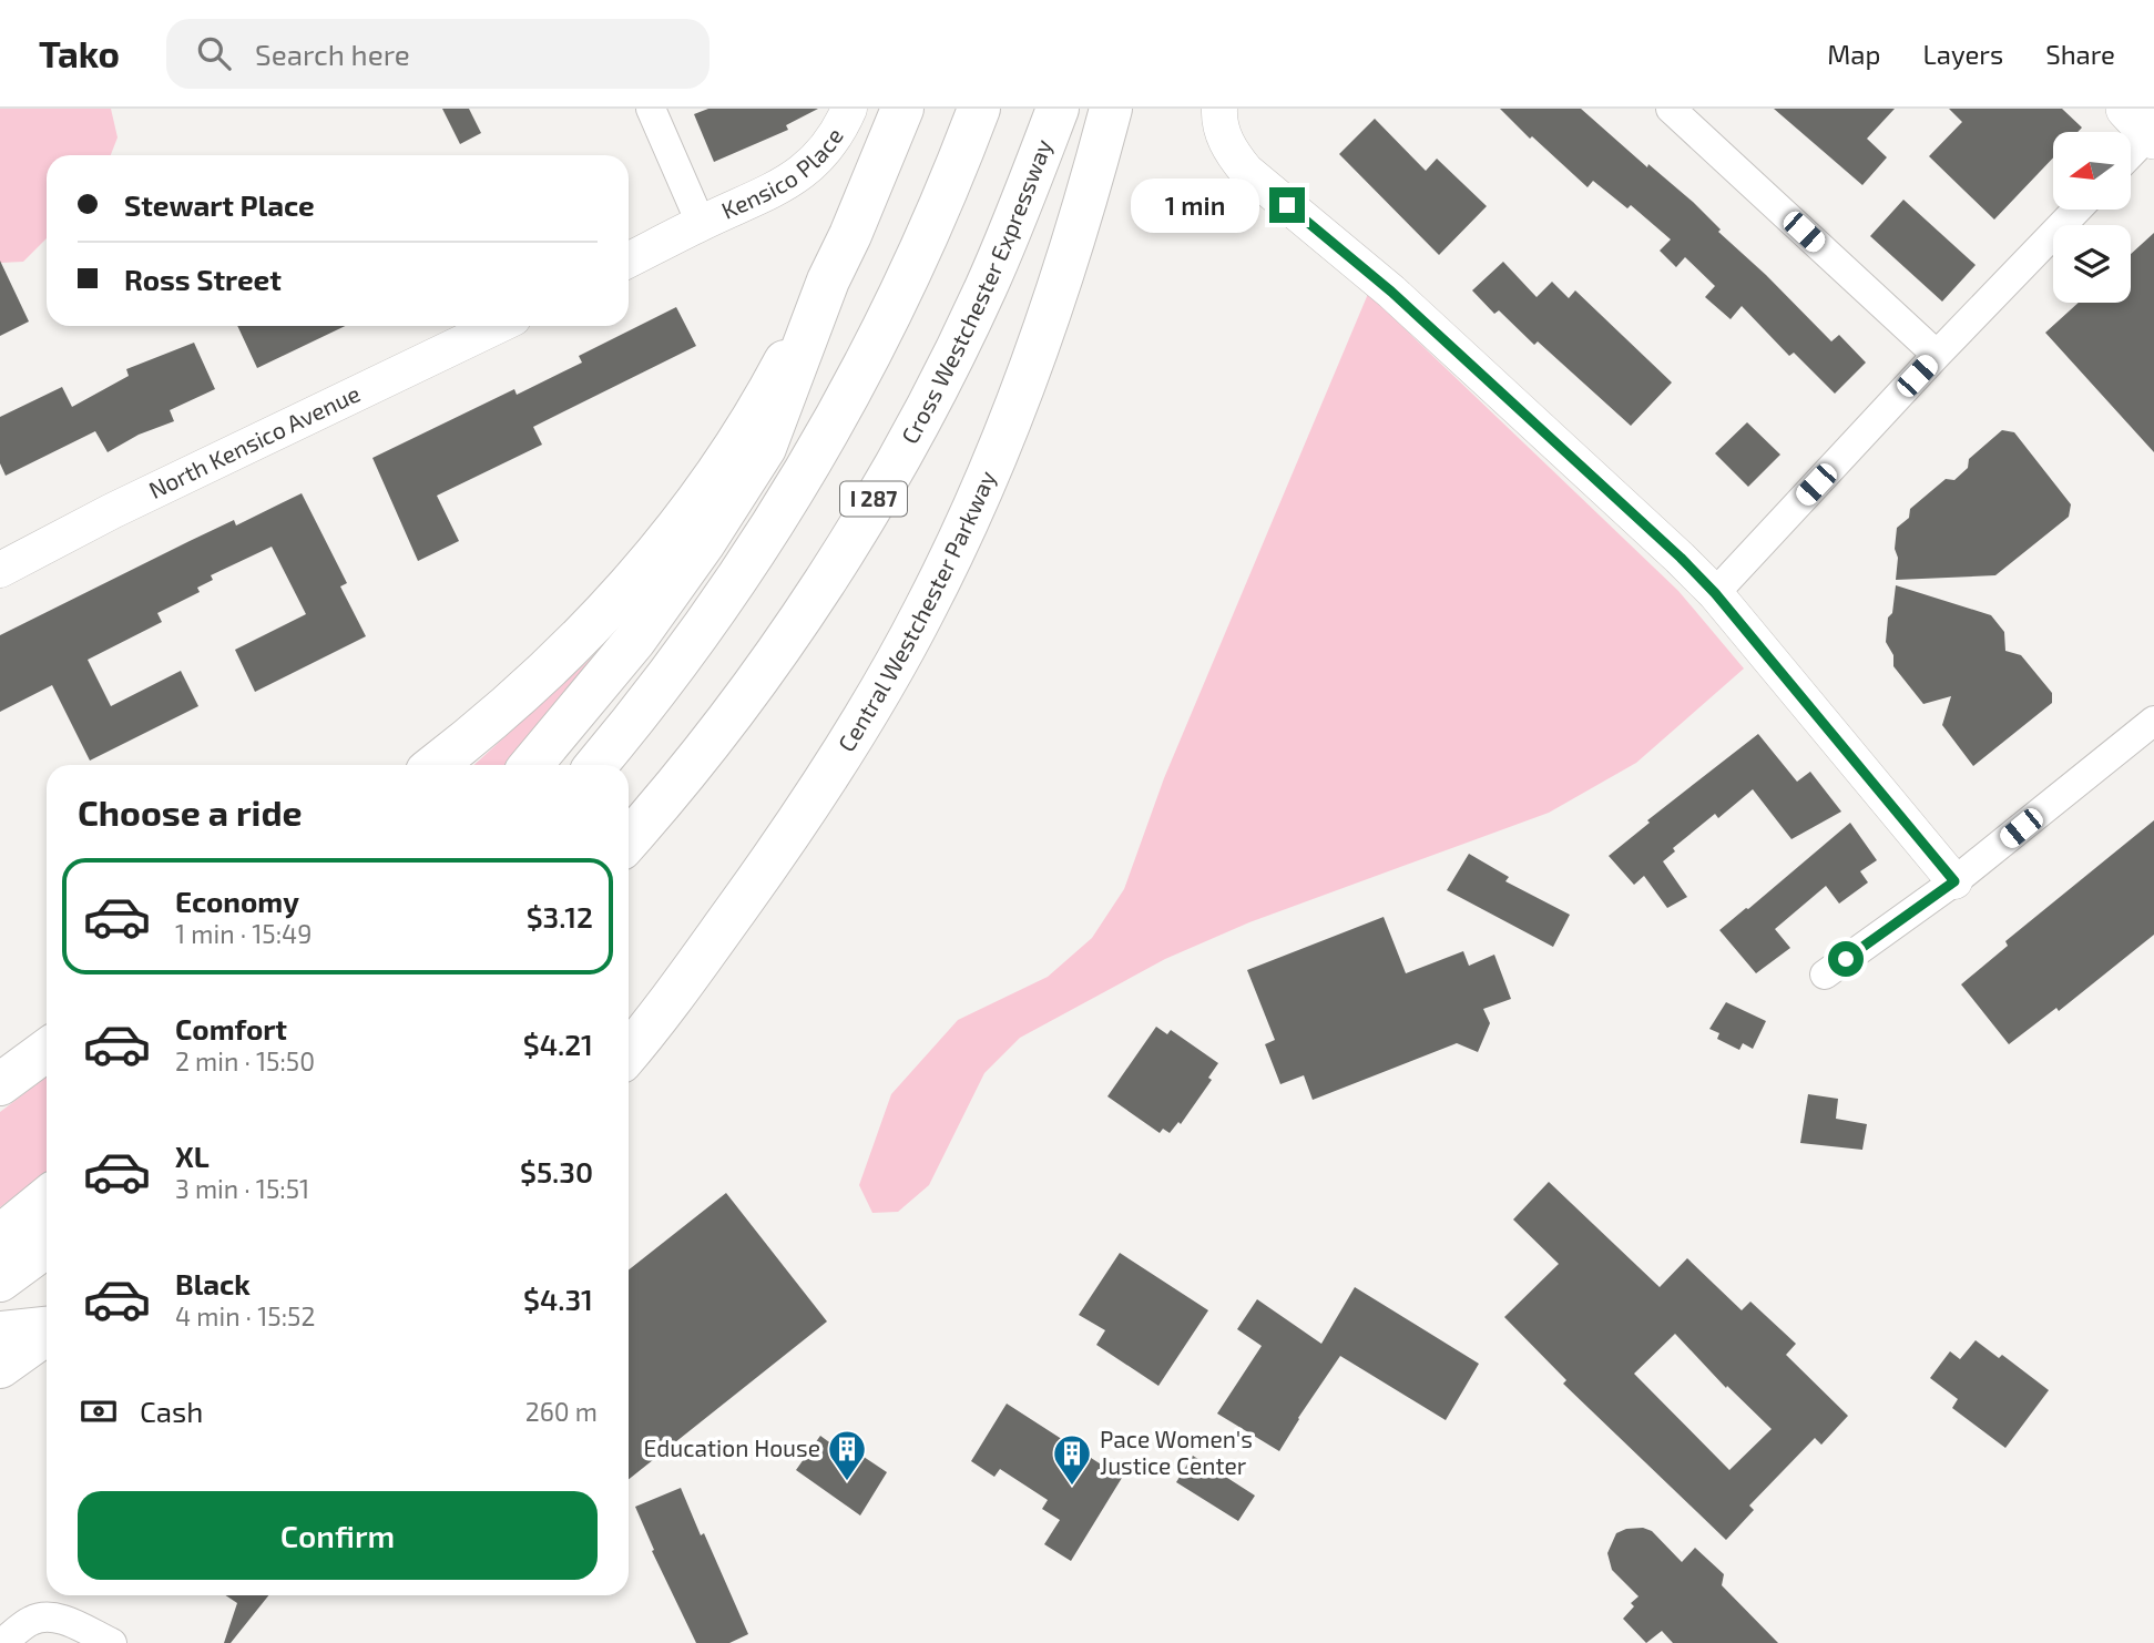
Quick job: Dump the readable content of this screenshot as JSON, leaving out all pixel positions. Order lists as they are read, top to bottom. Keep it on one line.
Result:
{"streets":{"main road":["Cross Westchester Expressway","I 287","Central Westchester Parkway"],"street":["Kensico Place","North Kensico Avenue"]},"places":{"building":["Education House","Pace Women's Justice Center"]},"north":"left","page":{"header":"Tako","search":"Search here","nav":["Map","Layers","Share"],"banner":["Stewart Place","Ross Street"],"bubble":"1 min","heading":"Choose a ride","list":[{"name":"Economy","note":"1 min · 15:49","value":"$3.12"},{"name":"Comfort","note":"2 min · 15:50","value":"$4.21"},{"name":"XL","note":"3 min · 15:51","value":"$5.30"},{"name":"Black","note":"4 min · 15:52","value":"$4.31"}],"pay":["Cash","260 m"],"buttons":"Confirm"}}
